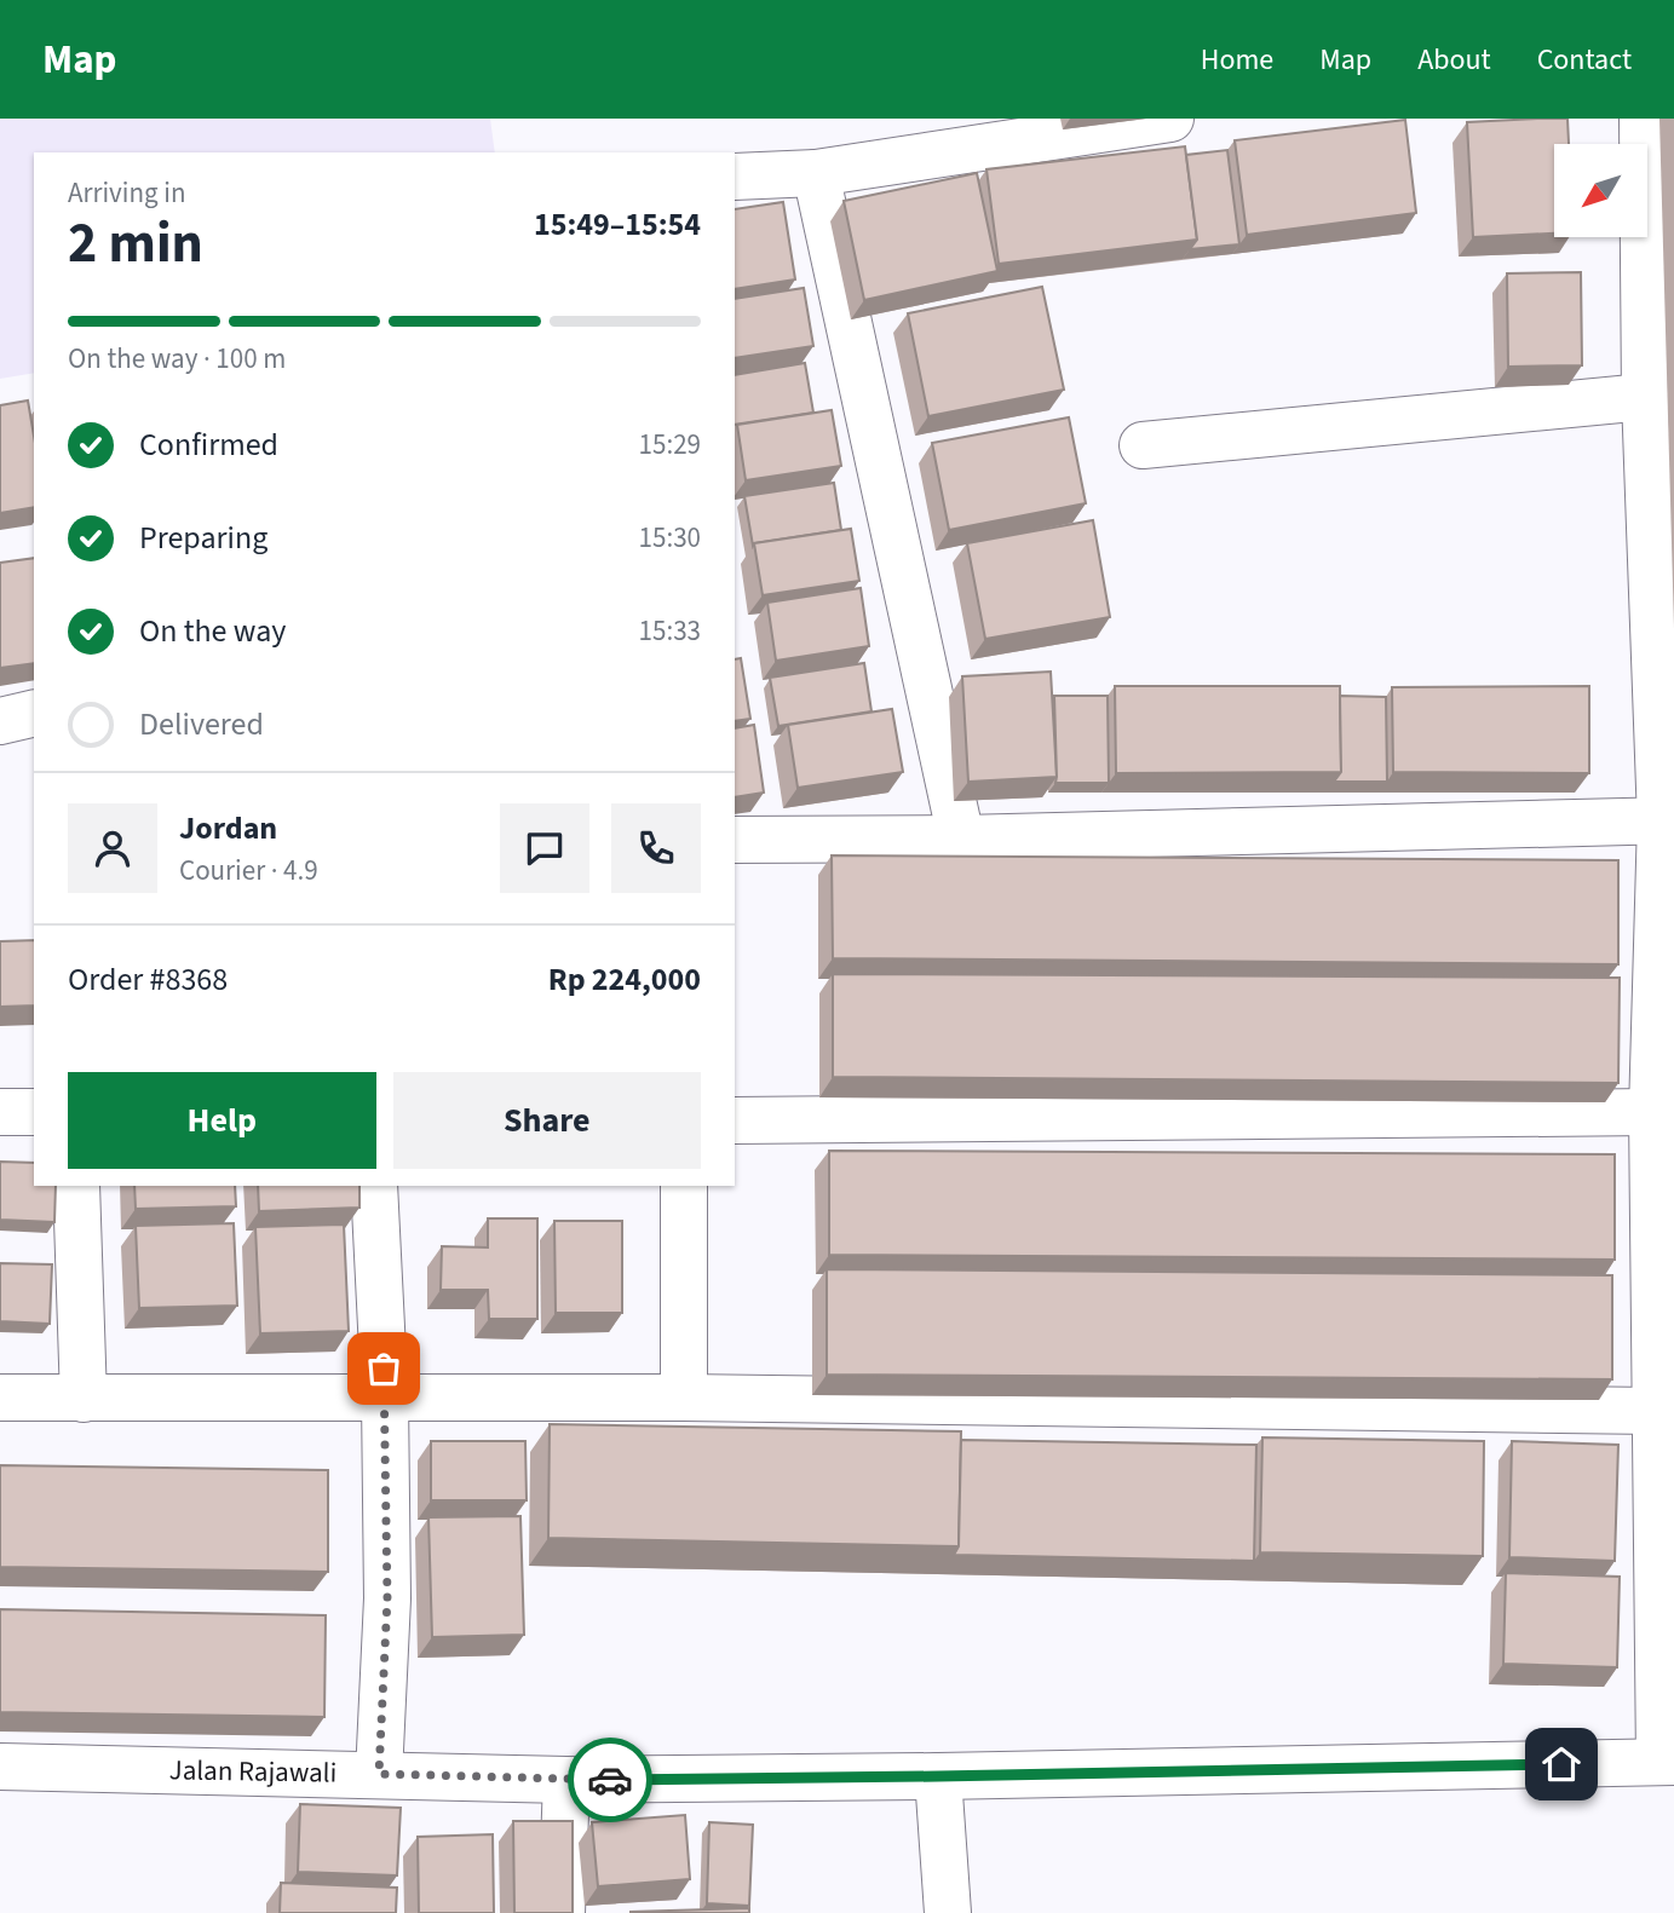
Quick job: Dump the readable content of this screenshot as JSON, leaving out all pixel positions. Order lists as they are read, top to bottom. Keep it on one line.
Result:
{"streets":{"street":["Jalan Rajawali"]},"north":"bottom left","page":{"header":"Map","nav":["Home","Map","About","Contact"],"heading":["2 min","Arriving in","15:49–15:54"],"panel":["Jordan","Courier · 4.9","Order #8368","Rp 224,000"],"bar":"On the way · 100 m","list":[["Confirmed","15:29"],["Preparing","15:30"],["On the way","15:33"],"Delivered"],"buttons":["Help","Share"]}}
